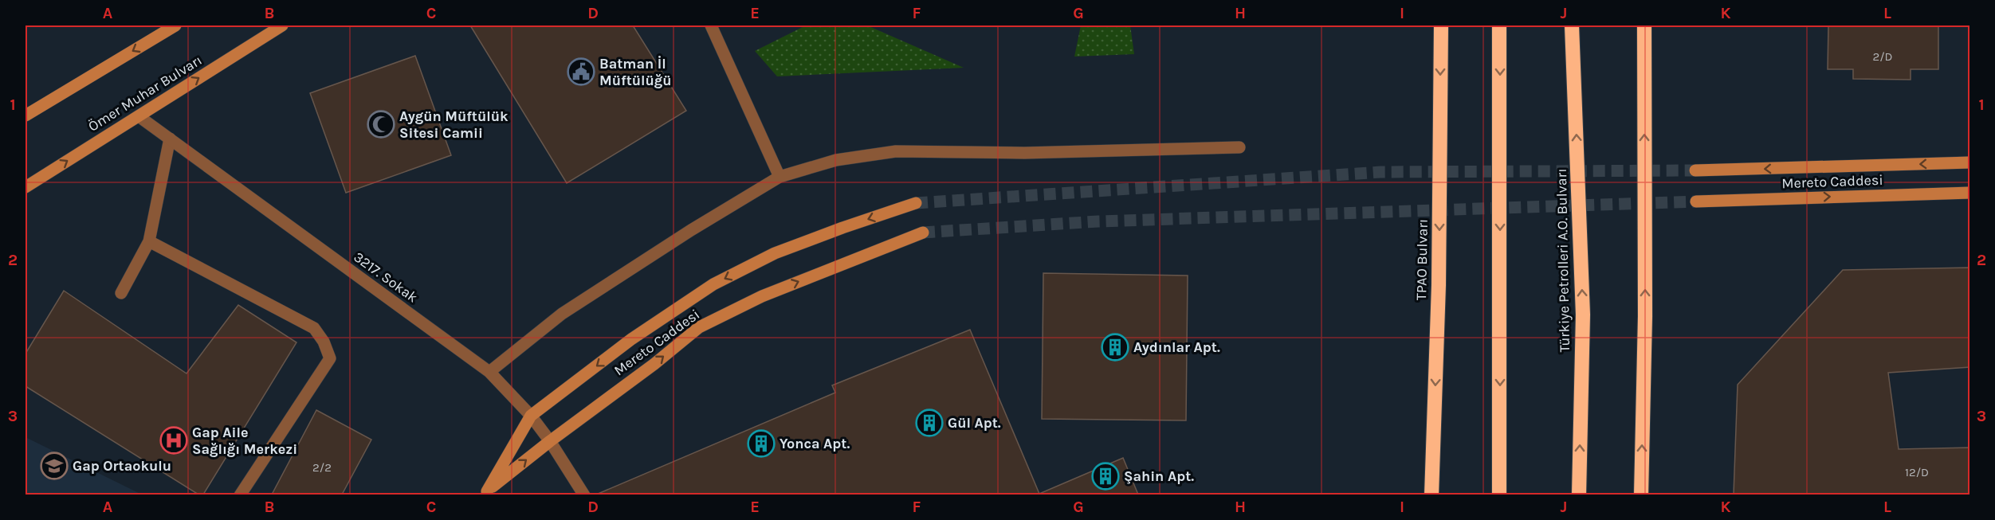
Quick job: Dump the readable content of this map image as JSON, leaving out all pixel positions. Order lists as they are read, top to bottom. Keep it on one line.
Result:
{"streets":{"highway":["TPAO Bulvarı","Türkiye Petrolleri A.O. Bulvarı"],"street":["Ömer Muhar Bulvarı","Mereto Caddesi","3217. Sokak"]},"crossings":[["Ömer Muhar Bulvarı","3217. Sokak"],["Mereto Caddesi","3217. Sokak"]],"places":{"public building":["Batman İl Müftülüğü"],"mosque":["Aygün Müftülük Sitesi Camii"],"building":["Aydınlar Apt.","Gül Apt.","Yonca Apt.","Şahin Apt."],"hospital":["Gap Aile Sağlığı Merkezi"],"school or university":["Gap Ortaokulu"]},"house_numbers":["2/D","2/2","12/D"],"grid":{"columns":["A","B","C","D","E","F","G","H","I","J","K","L"],"rows":["1","2","3"]}}
